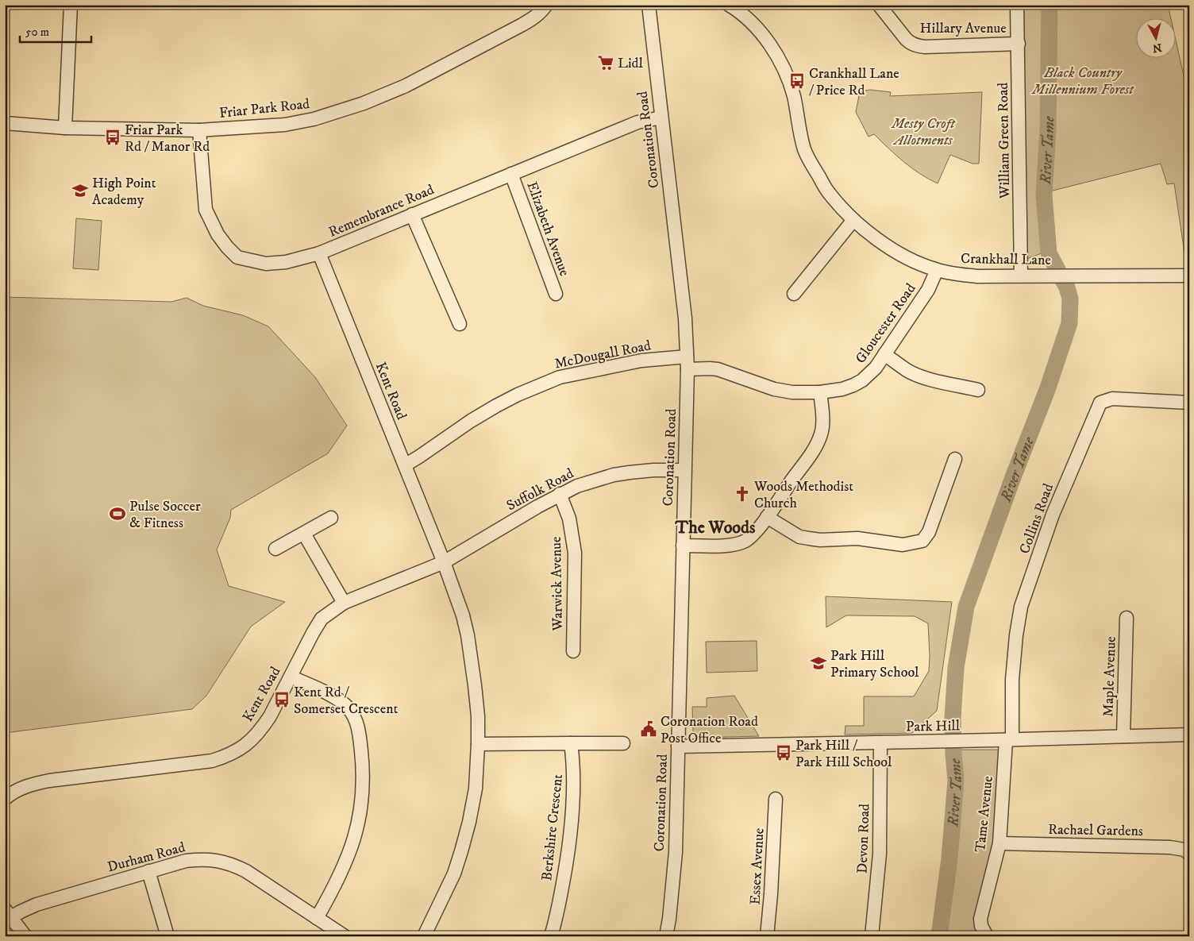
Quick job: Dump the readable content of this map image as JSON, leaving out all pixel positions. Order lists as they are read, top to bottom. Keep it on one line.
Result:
{"streets":{"street":["Hillary Avenue","Friar Park Road","Coronation Road","William Green Road","Remembrance Road","Elizabeth Avenue","Crankhall Lane","Gloucester Road","McDougall Road","Kent Road","Suffolk Road","Collins Road","Warwick Avenue","Maple Avenue","Park Hill","Tame Avenue","Berkshire Crescent","Rachael Gardens","Devon Road","Durham Road","Essex Avenue"]},"crossings":[["Hillary Avenue","William Green Road"],["Friar Park Road","Remembrance Road"],["Coronation Road","Remembrance Road"],["Coronation Road","Gloucester Road"],["Coronation Road","McDougall Road"],["Coronation Road","Suffolk Road"],["Coronation Road","Park Hill"],["William Green Road","Crankhall Lane"],["Remembrance Road","Elizabeth Avenue"],["Remembrance Road","Kent Road"],["Crankhall Lane","Gloucester Road"],["Gloucester Road","McDougall Road"],["McDougall Road","Kent Road"],["Kent Road","Suffolk Road"],["Suffolk Road","Warwick Avenue"],["Collins Road","Park Hill"],["Collins Road","Tame Avenue"],["Maple Avenue","Park Hill"],["Park Hill","Tame Avenue"],["Park Hill","Devon Road"],["Tame Avenue","Rachael Gardens"]],"districts":["The Woods"],"water":["River Tame"],"parks":["Black Country Millennium Forest","Mesty Croft Allotments"],"places":{"supermarket":["Lidl"],"bus stop":["Crankhall Lane / Price Rd","Friar Park Rd / Manor Rd","Kent Rd / Somerset Crescent","Park Hill / Park Hill School"],"school or university":["High Point Academy","Park Hill Primary School"],"church":["Woods Methodist Church"],"sports":["Pulse Soccer & Fitness"],"public building":["Coronation Road Post Office"]},"scale_bar":"50 m","north":"bottom"}
